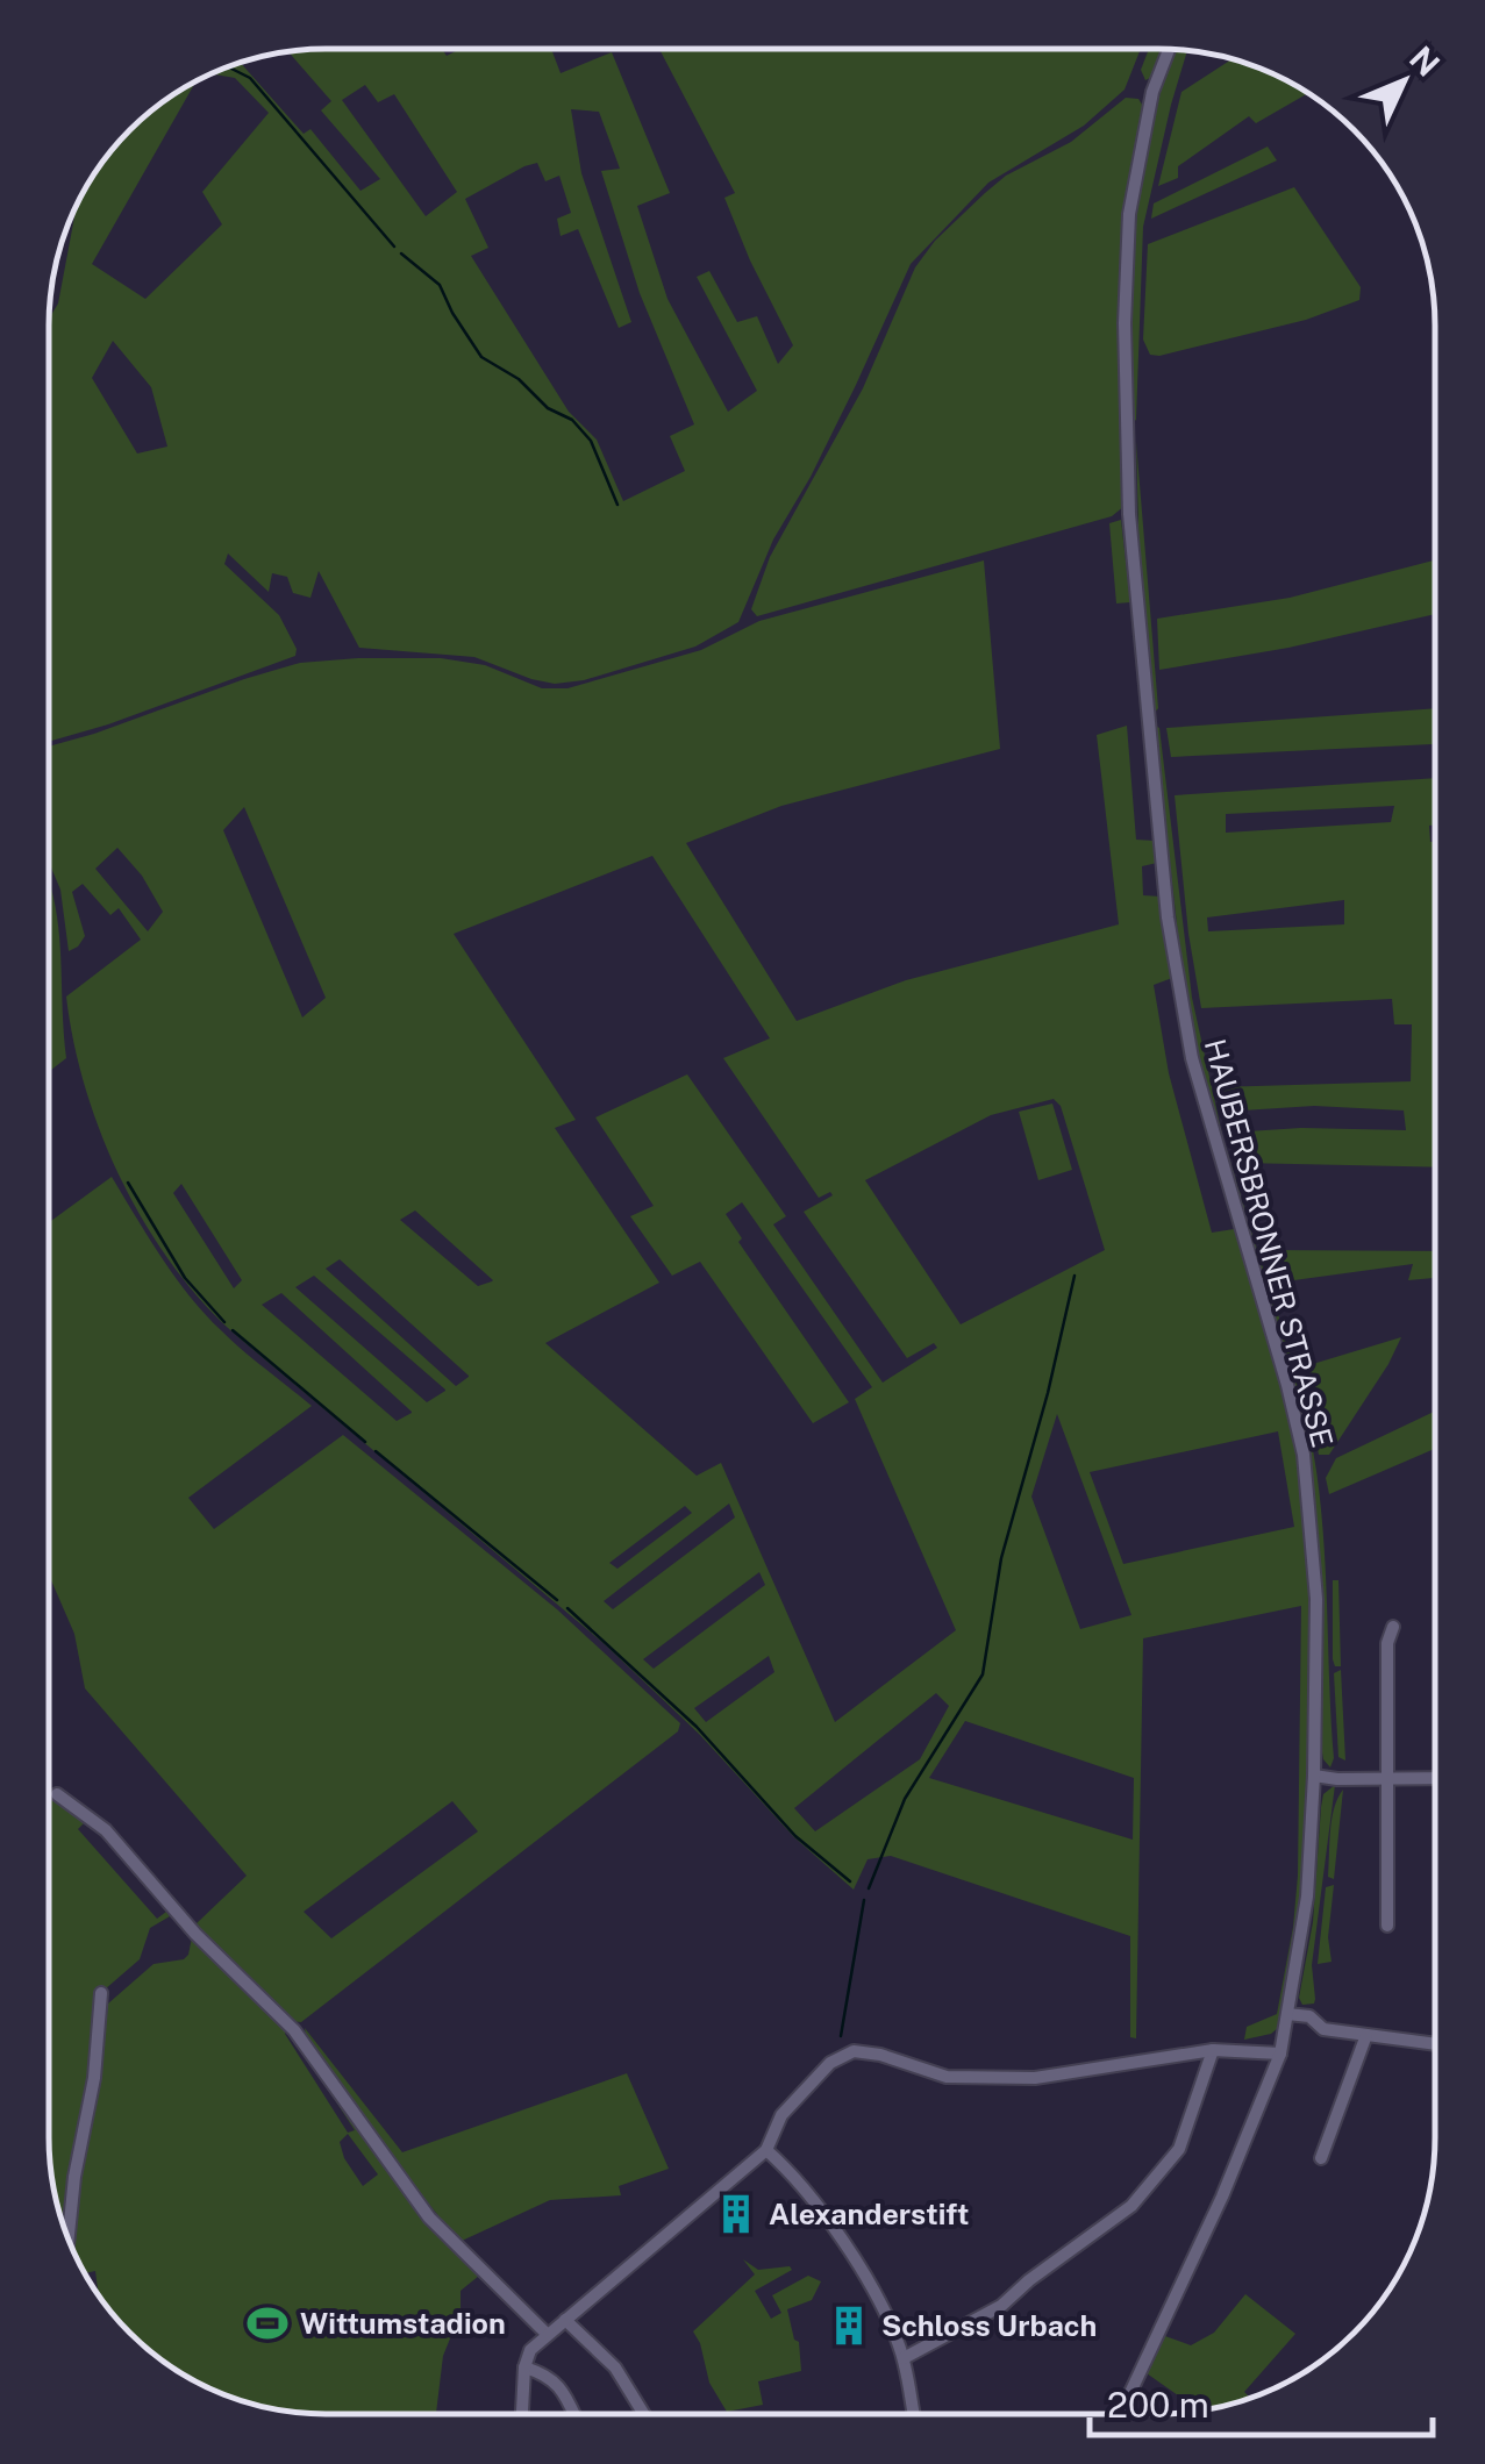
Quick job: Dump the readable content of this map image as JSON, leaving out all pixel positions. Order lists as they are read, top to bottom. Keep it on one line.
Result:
{"streets":{"street":["HAUBERSBRONNER STRASSE"]},"places":{"building":["Alexanderstift","Schloss Urbach"],"sports":["Wittumstadion"]},"scale_bar":"200 m","north":"top right"}
